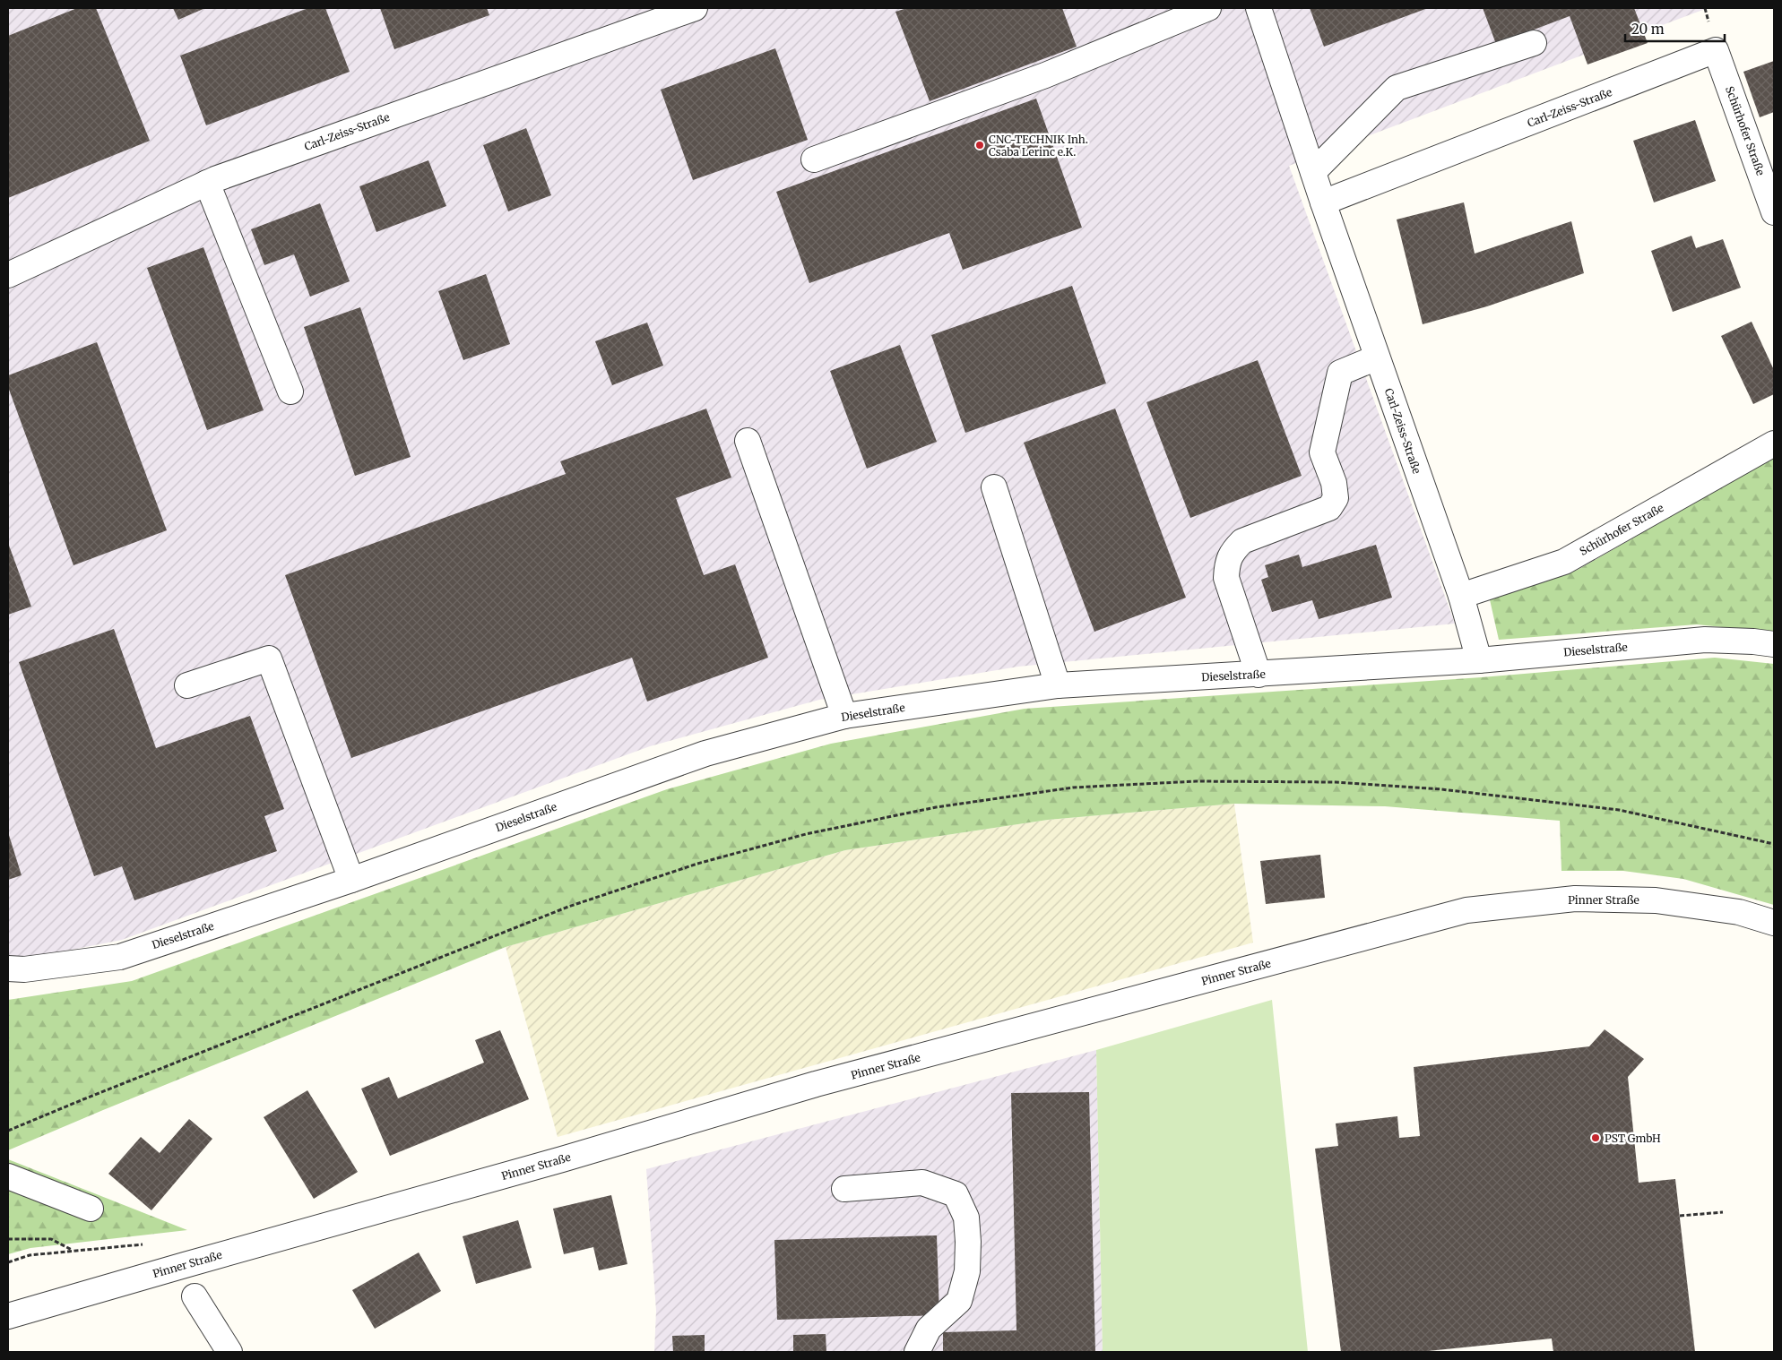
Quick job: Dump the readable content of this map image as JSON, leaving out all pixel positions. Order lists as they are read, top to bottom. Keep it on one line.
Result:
{"streets":{"street":["Carl-Zeiss-Straße","Schürhofer Straße","Dieselstraße","Pinner Straße"]},"crossings":[["Carl-Zeiss-Straße","Schürhofer Straße"],["Carl-Zeiss-Straße","Dieselstraße"]],"places":["CNC-TECHNIK Inh. Csaba Lerinc e.K.","PST GmbH"],"scale_bar":"20 m"}
